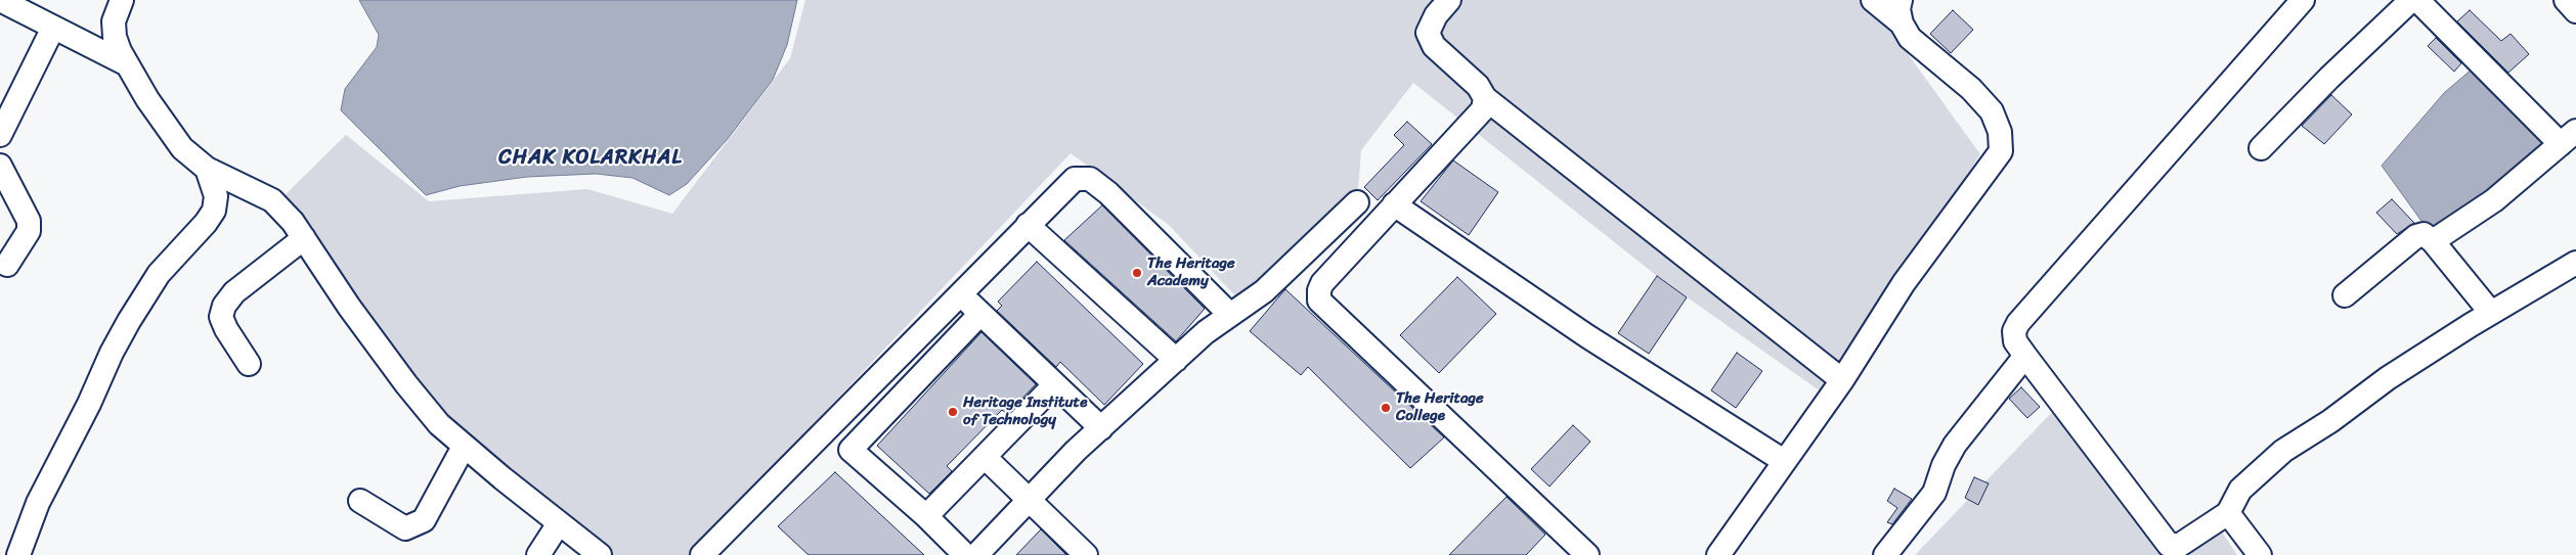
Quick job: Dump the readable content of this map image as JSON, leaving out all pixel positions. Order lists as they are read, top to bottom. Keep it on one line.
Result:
{"districts":["CHAK KOLARKHAL"],"places":["The Heritage Academy","The Heritage College","Heritage Institute of Technology"]}
